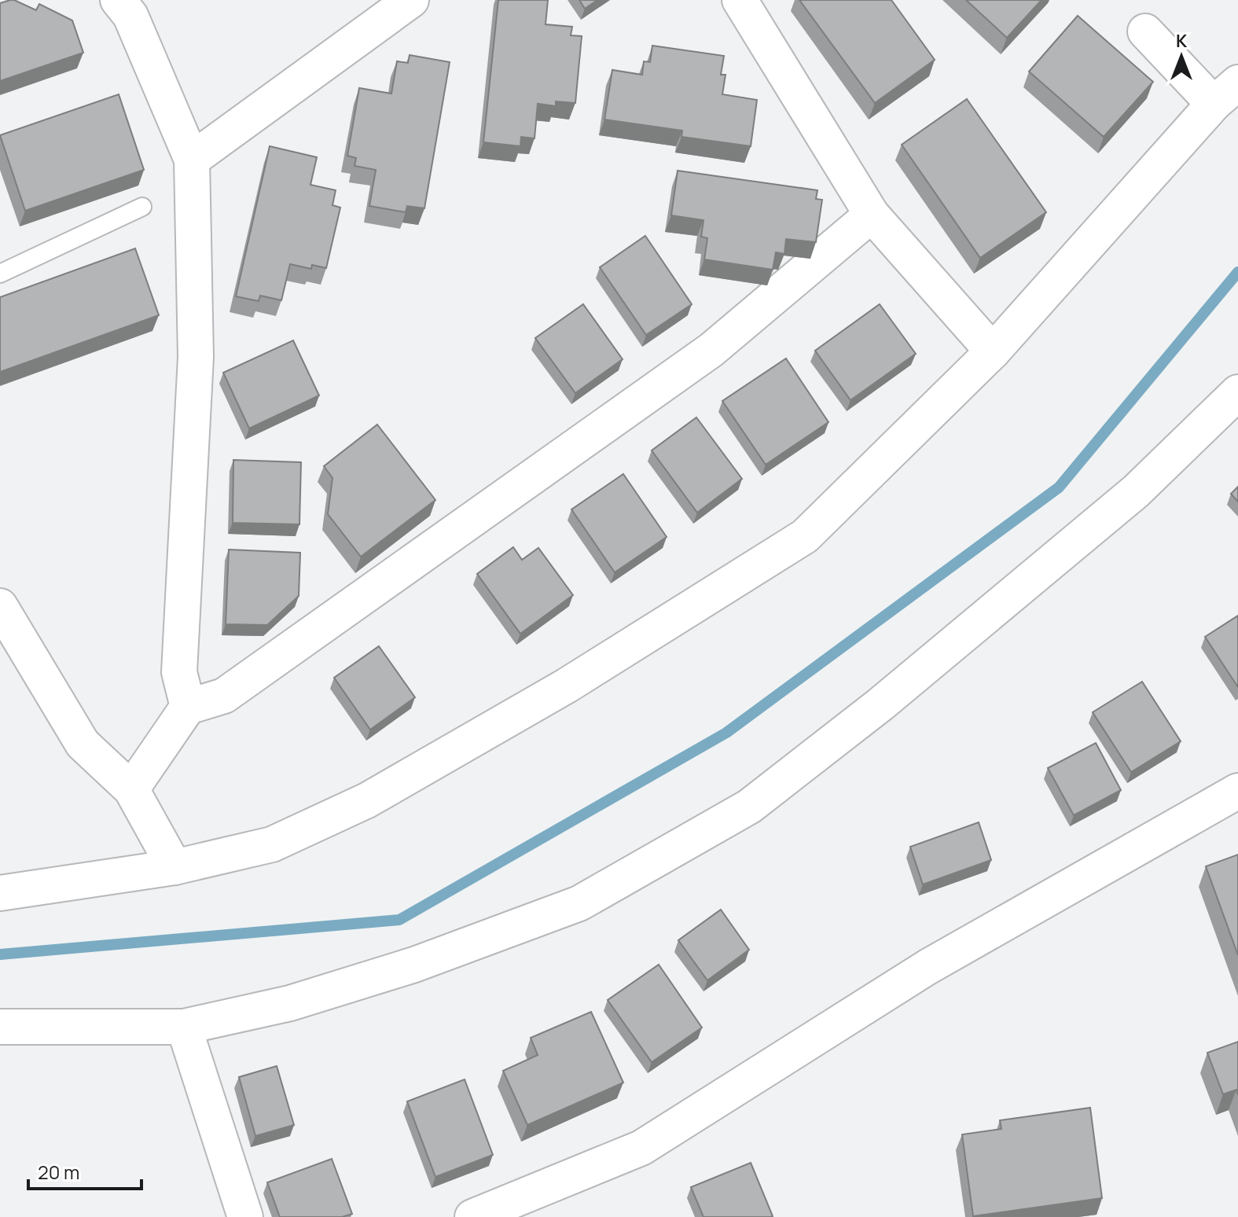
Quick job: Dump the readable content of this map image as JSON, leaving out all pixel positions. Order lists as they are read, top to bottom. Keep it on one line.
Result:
{"scale_bar":"20 m","north":"top"}
